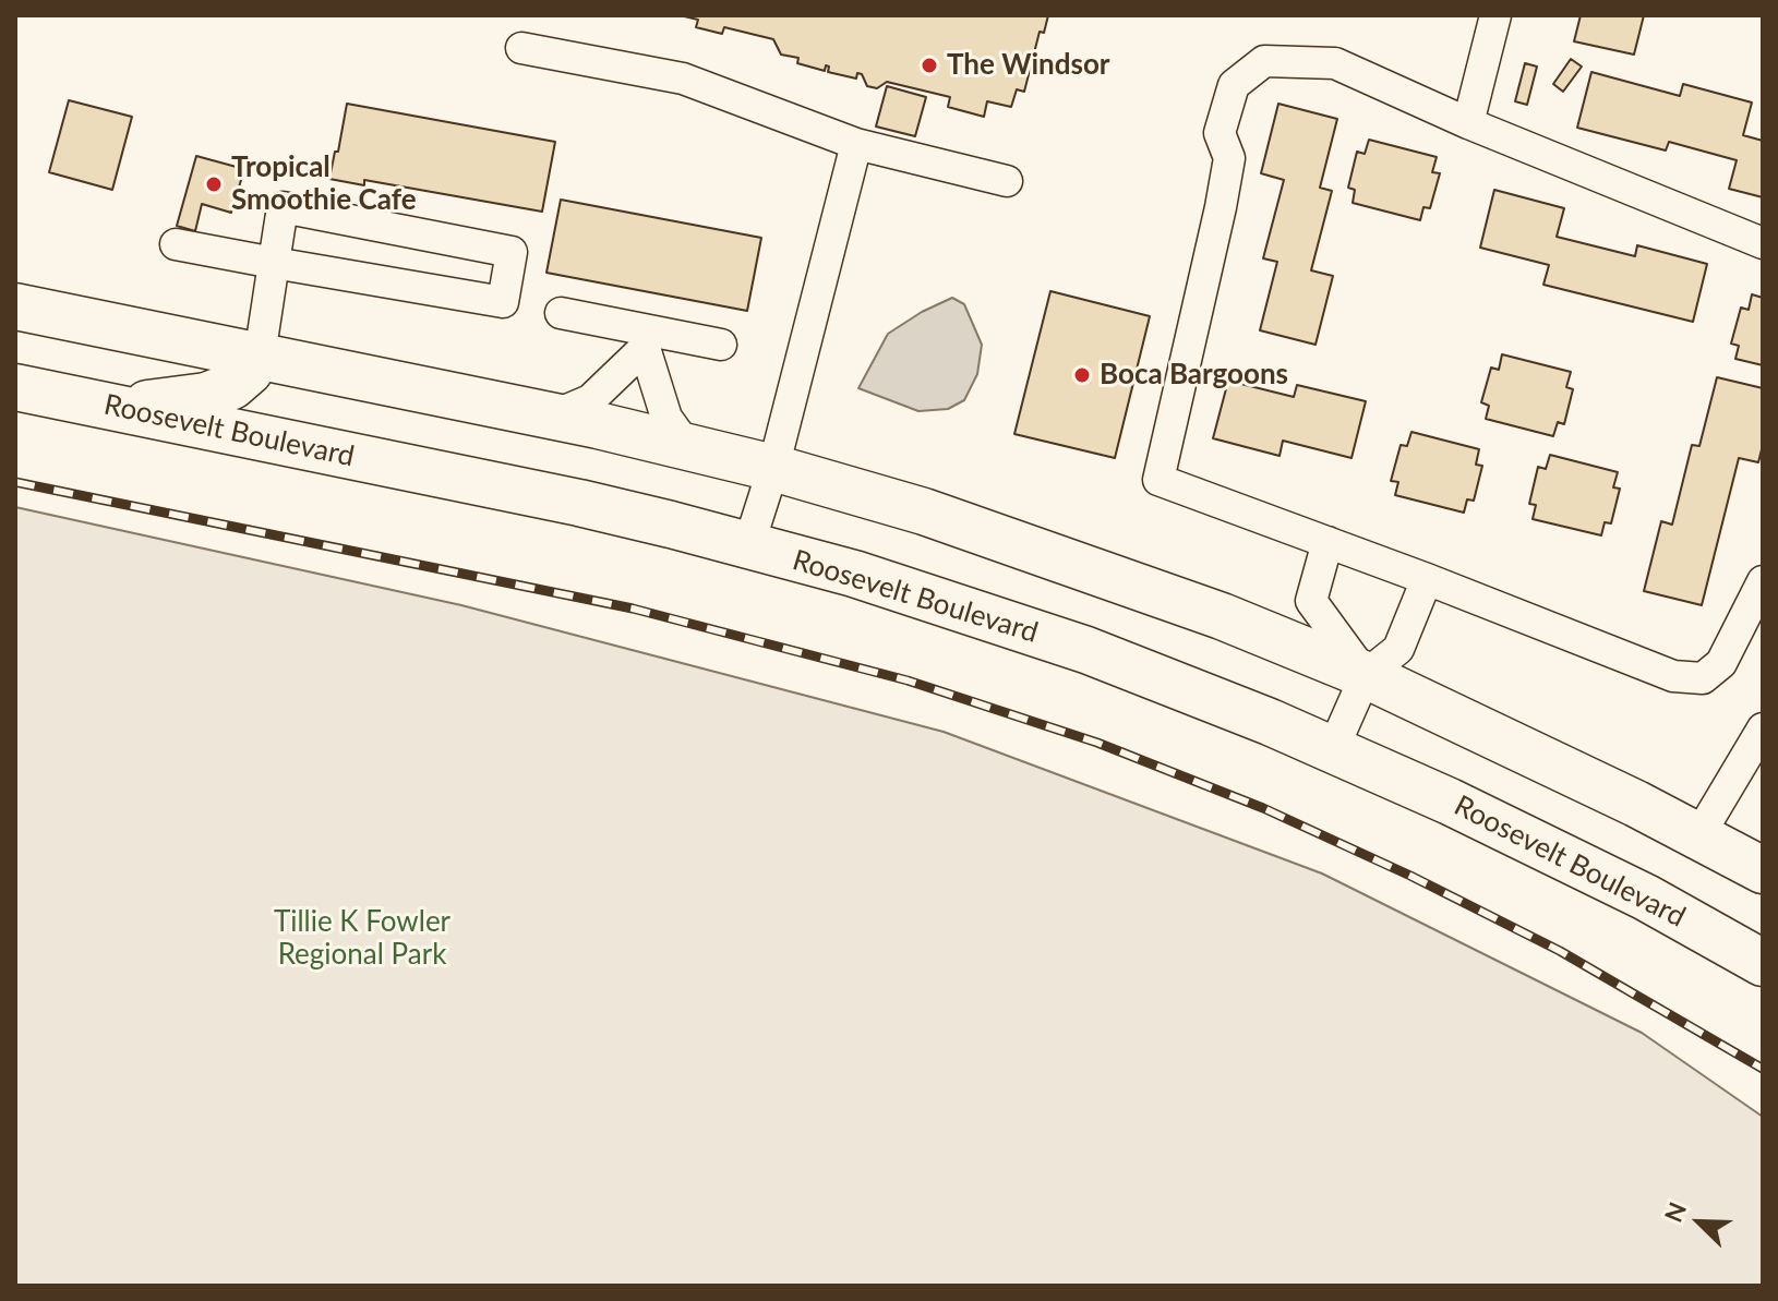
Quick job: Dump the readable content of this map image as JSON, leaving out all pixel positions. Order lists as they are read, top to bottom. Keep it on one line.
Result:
{"streets":{"highway":["Roosevelt Boulevard"]},"parks":["Tillie K Fowler Regional Park"],"places":["The Windsor","Tropical Smoothie Cafe","Boca Bargoons"],"north":"top left"}
